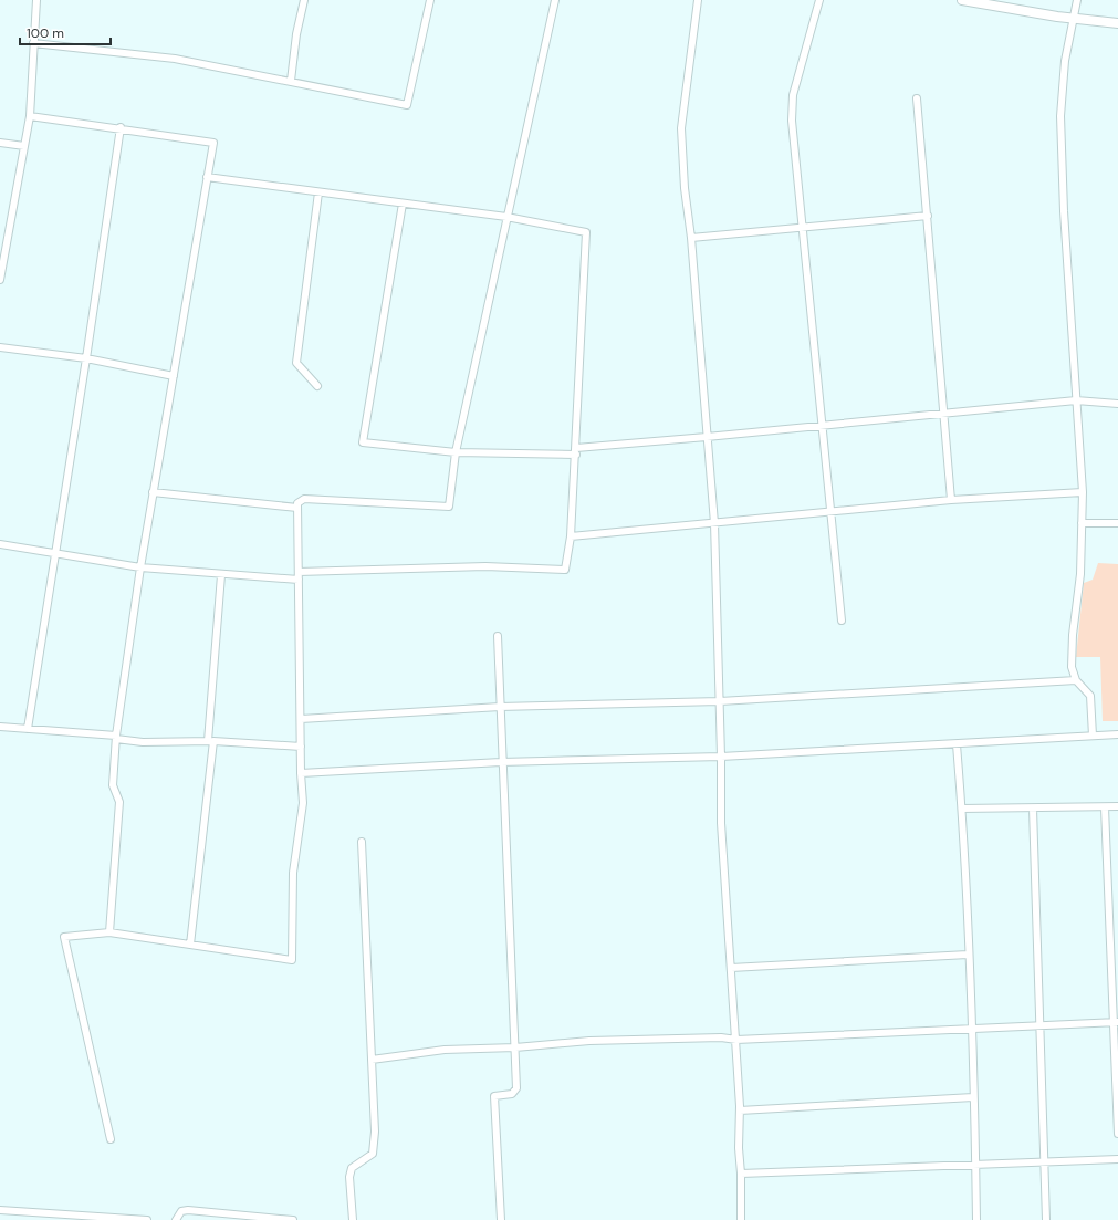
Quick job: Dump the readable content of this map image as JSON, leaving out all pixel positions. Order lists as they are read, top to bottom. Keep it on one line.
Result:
{"scale_bar":"100 m"}
